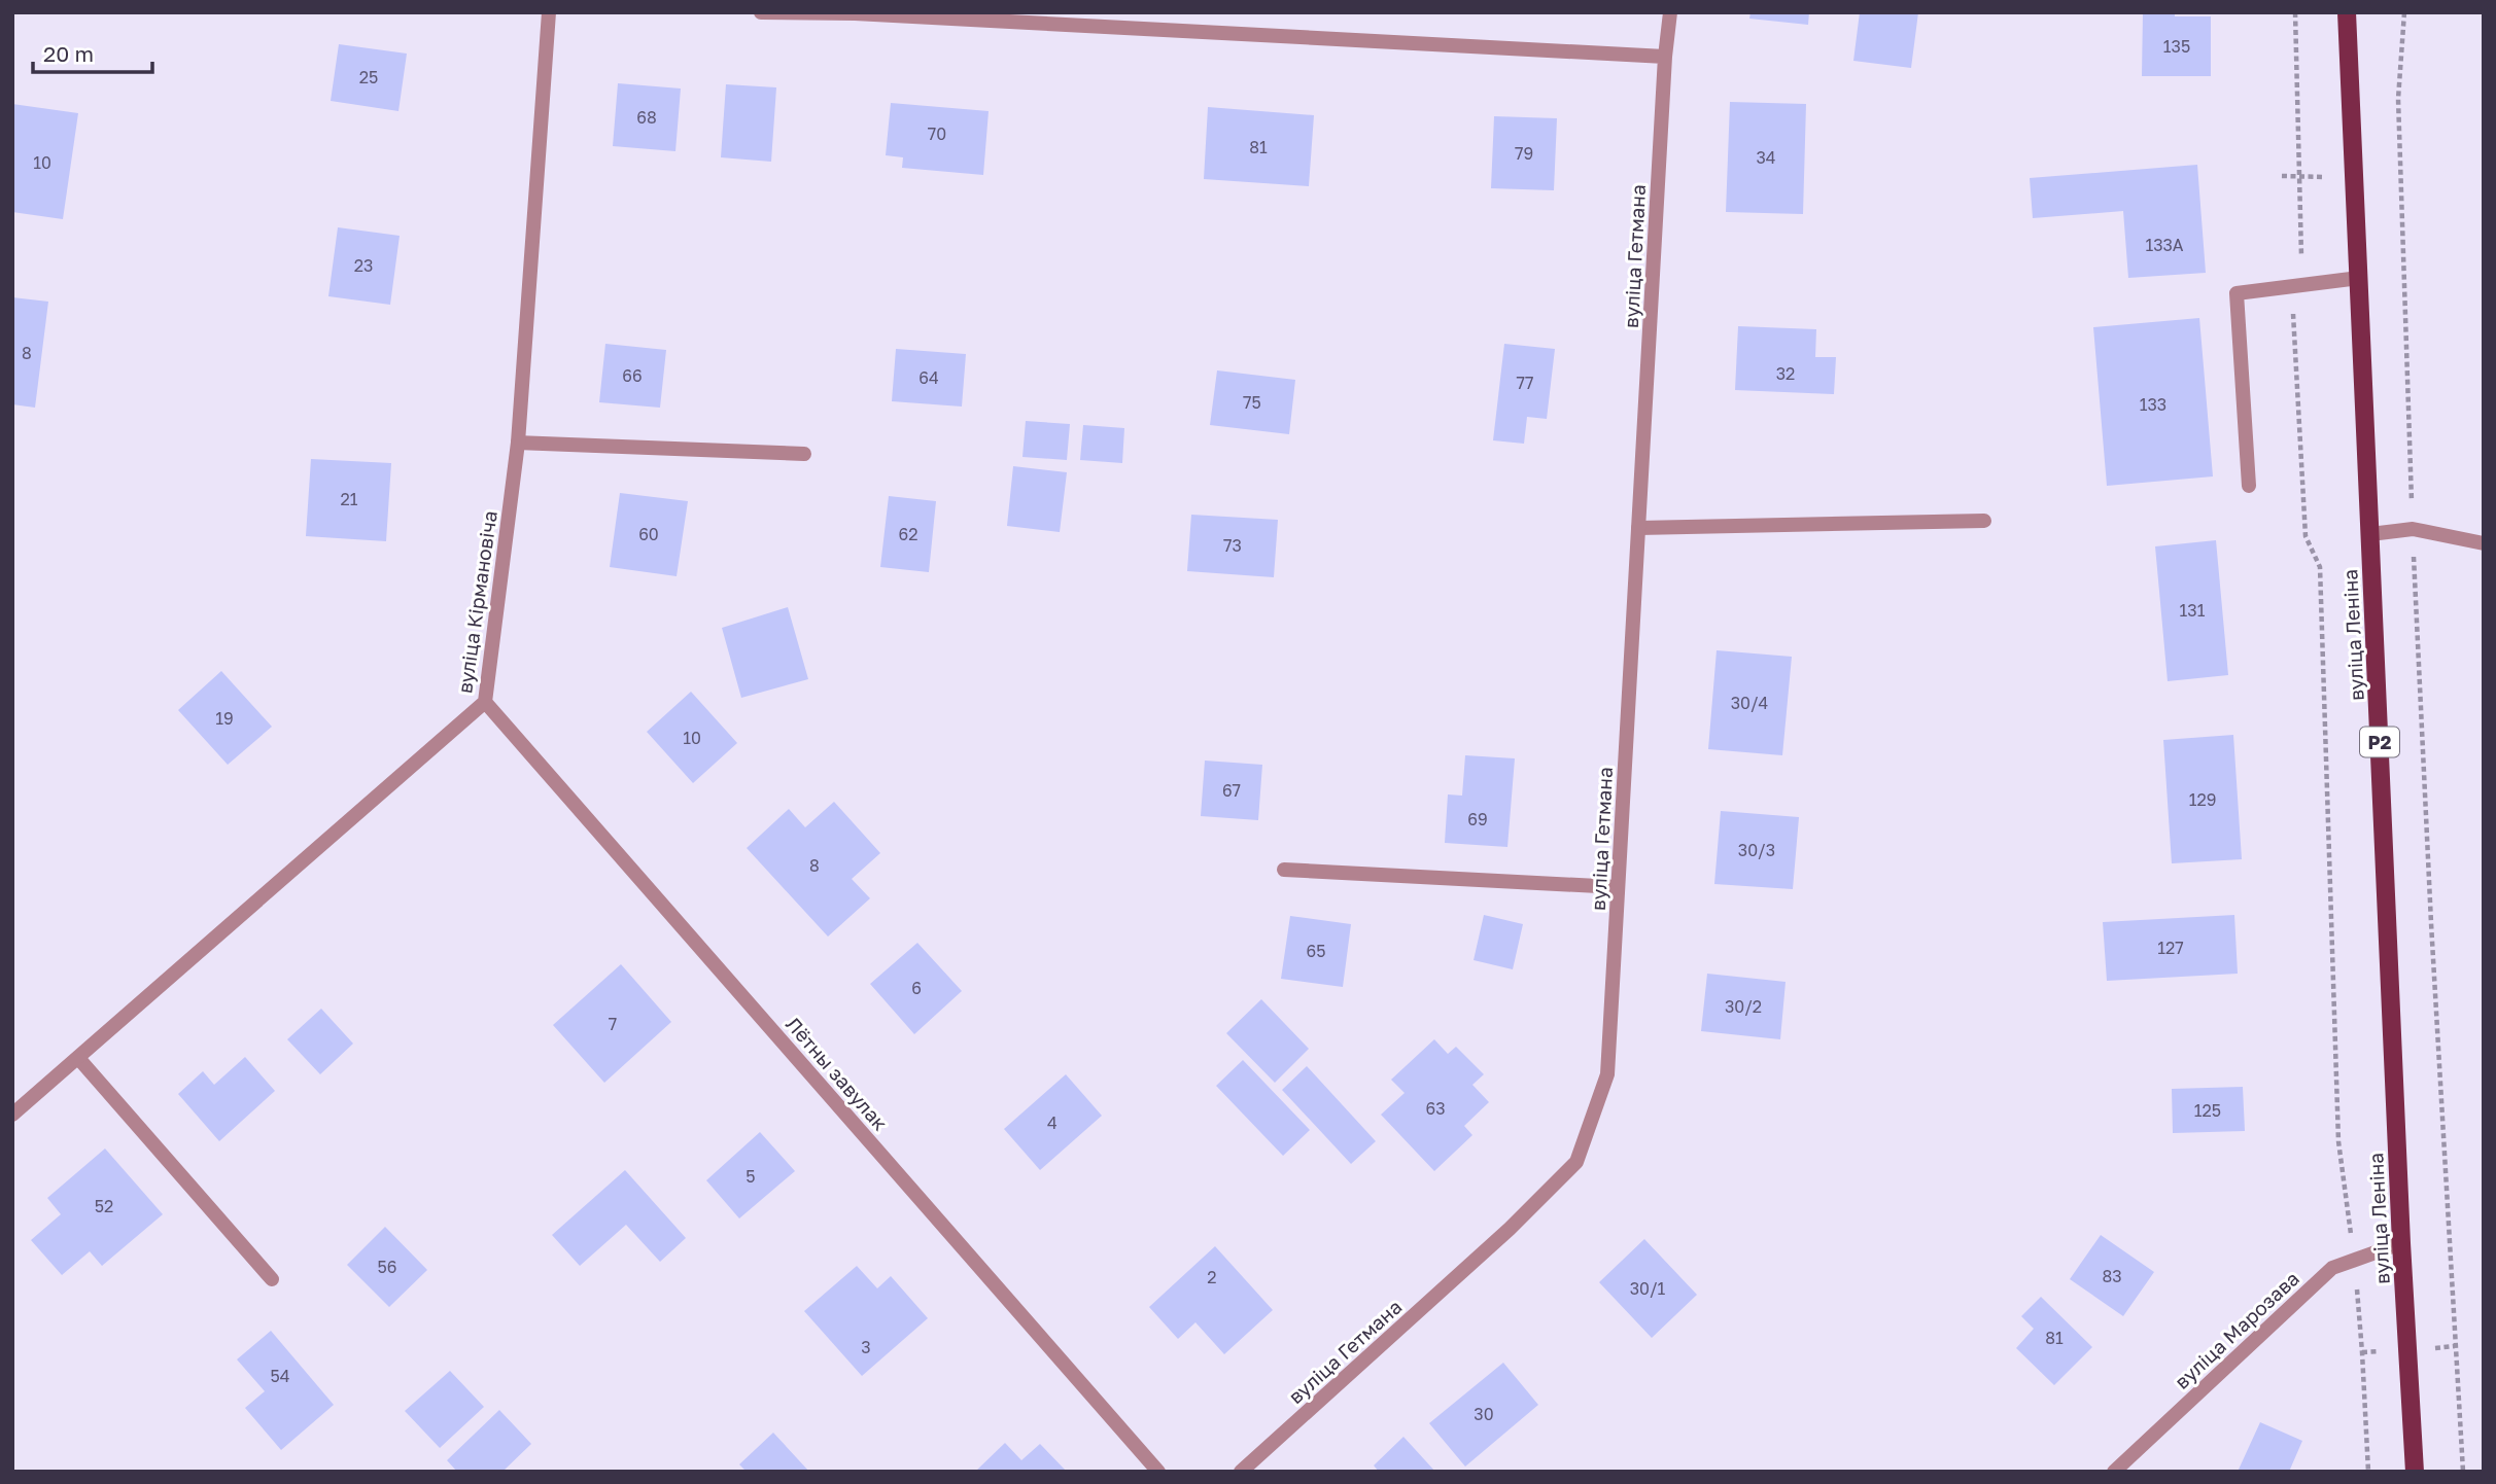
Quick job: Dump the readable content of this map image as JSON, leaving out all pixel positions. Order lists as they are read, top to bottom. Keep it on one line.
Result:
{"streets":{"main road":["вуліца Леніна","Р2"],"street":["вуліца Гетмана","вуліца Кірмановіча","Лётны завулак","вуліца Марозава"]},"crossings":[["вуліца Кірмановіча","Лётны завулак"],["вуліца Леніна","вуліца Марозава"]],"house_numbers":["135","25","68","70","81","79","34","10","133А","23","8","32","66","64","77","75","133","21","60","62","73","131","30/4","19","10","67","129","69","30/3","8","127","65","6","30/2","7","63","125","4","5","52","56","83","2","30/1","81","3","54","30"],"scale_bar":"20 m"}
